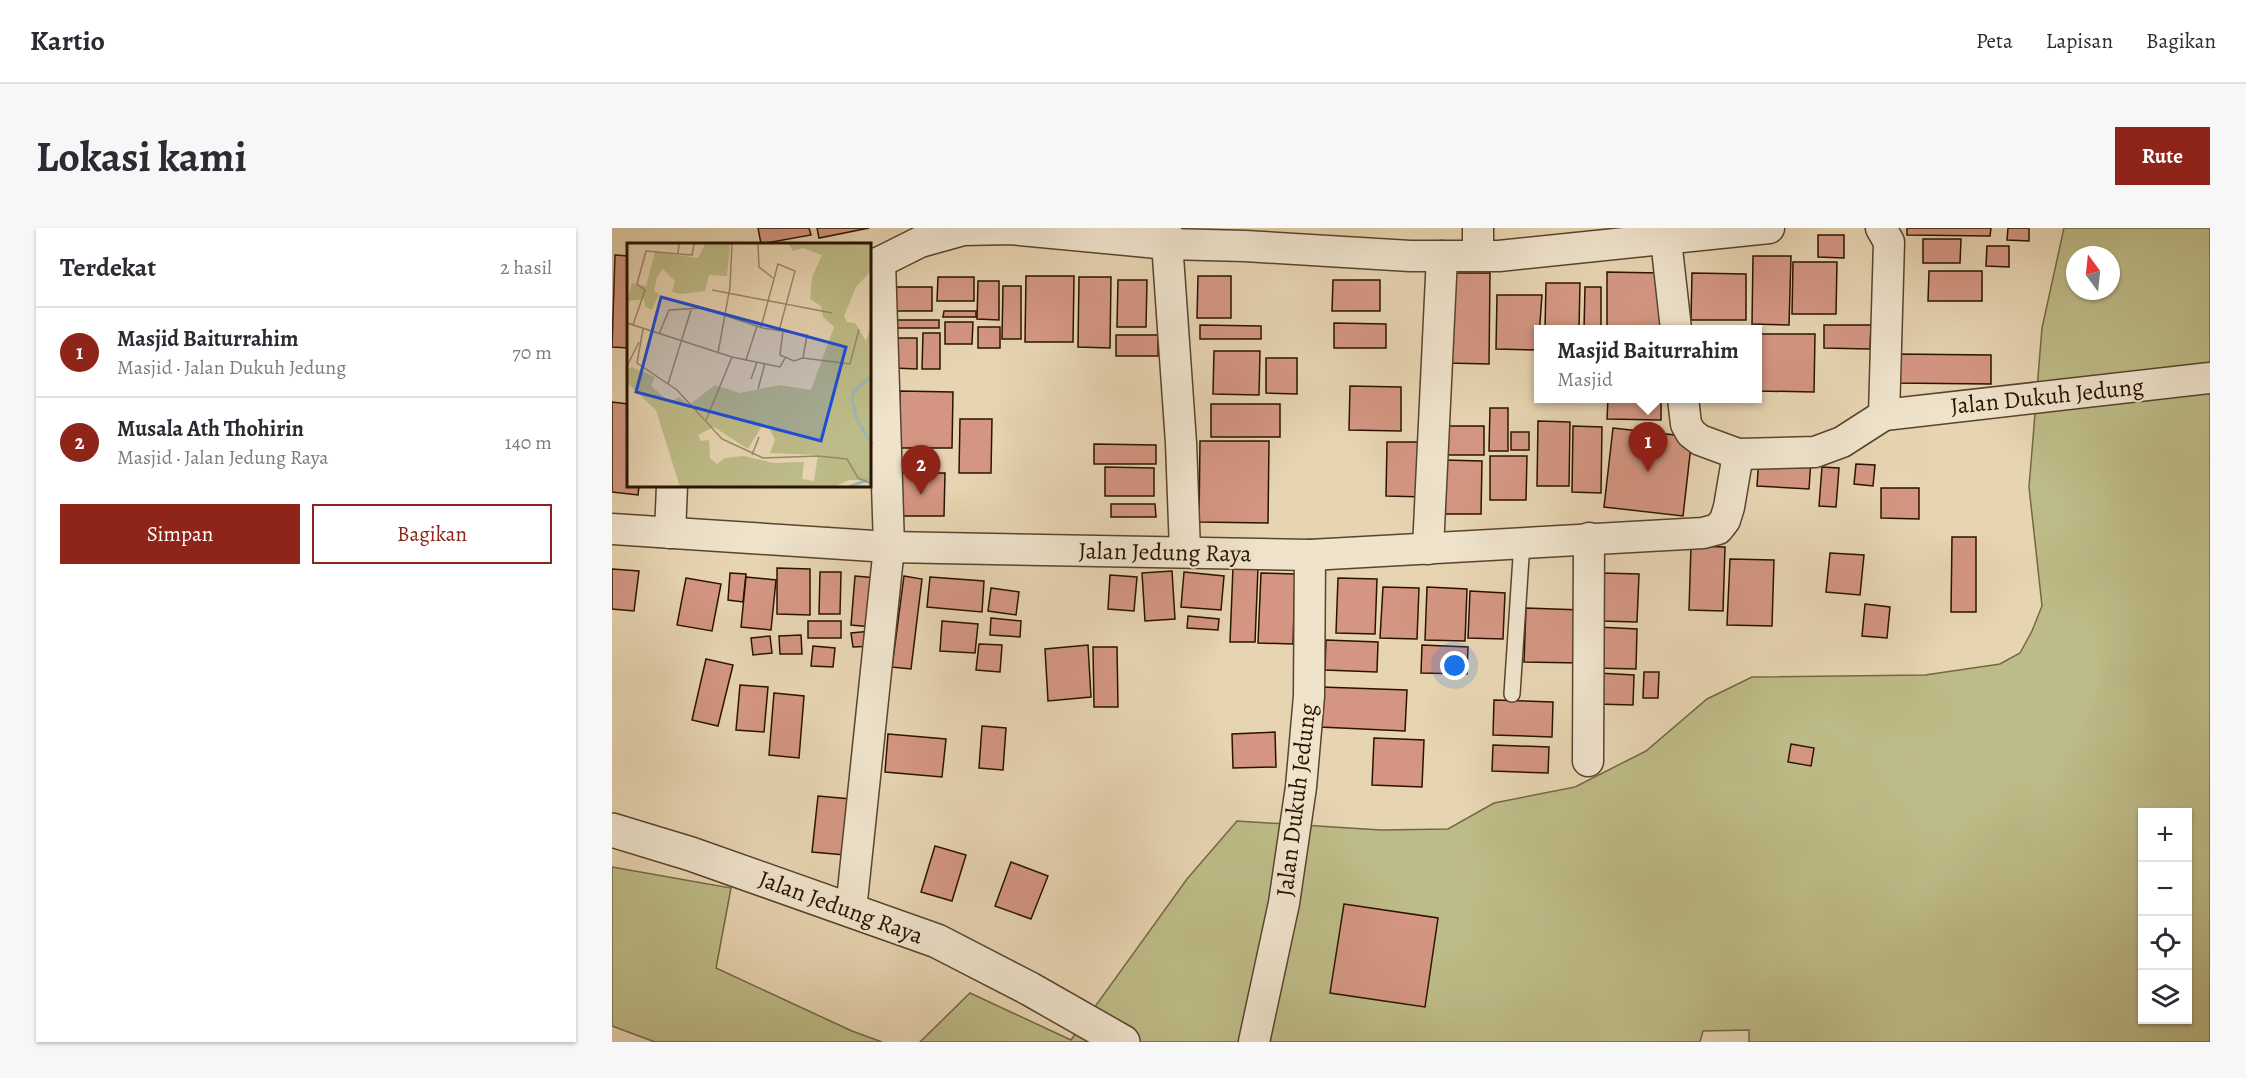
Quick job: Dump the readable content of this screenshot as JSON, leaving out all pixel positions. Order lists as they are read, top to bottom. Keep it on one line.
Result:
{"streets":{"street":["Jalan Dukuh Jedung","Jalan Jedung Raya"]},"crossings":[["Jalan Dukuh Jedung","Jalan Jedung Raya"]],"north":"top","page":{"header":"Kartio","nav":["Peta","Lapisan","Bagikan"],"buttons":["Rute",["Simpan","Bagikan"]],"title":"Lokasi kami","heading":["Terdekat","2 hasil"],"list":[{"mark":"1","name":"Masjid Baiturrahim","note":"Masjid · Jalan Dukuh Jedung","value":"70 m"},{"mark":"2","name":"Musala Ath Thohirin","note":"Masjid · Jalan Jedung Raya","value":"140 m"}],"popup":["Masjid Baiturrahim","Masjid"],"pins":["1","2"],"map_buttons":["+","−"]}}
